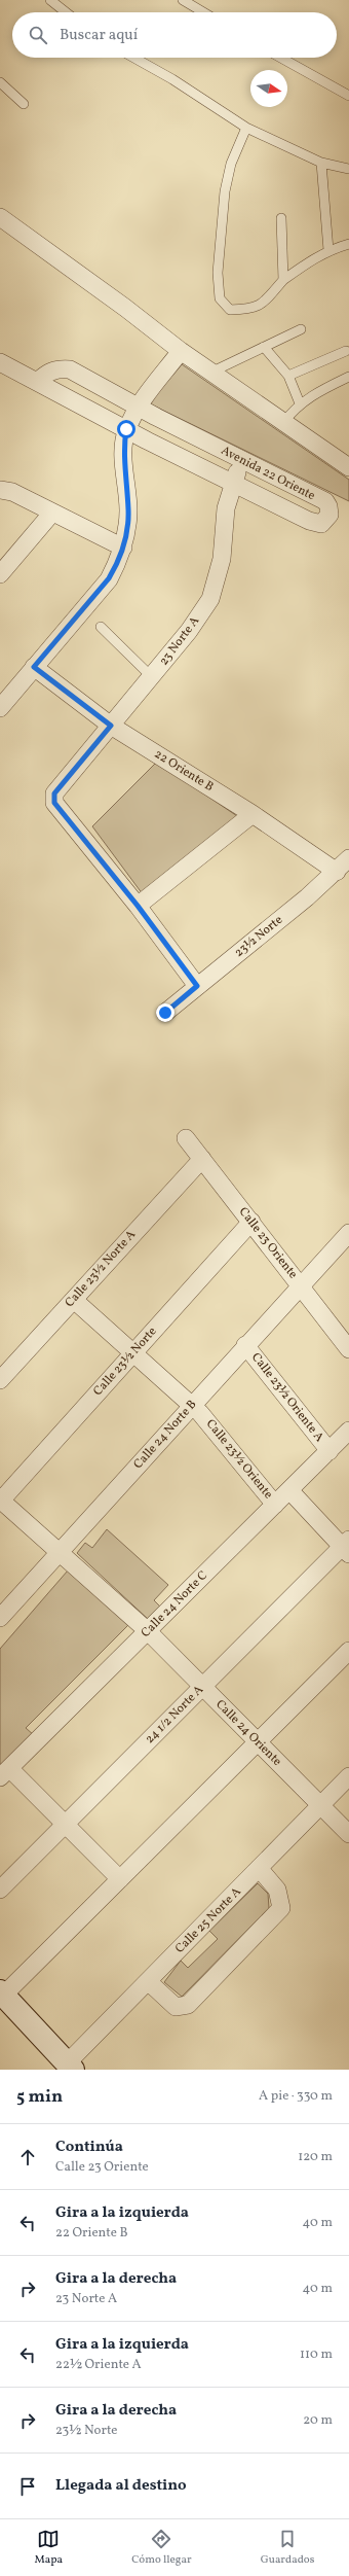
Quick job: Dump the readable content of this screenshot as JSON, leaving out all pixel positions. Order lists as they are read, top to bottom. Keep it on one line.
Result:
{"streets":{"street":["Avenida 22 Oriente","23 Norte A","22 Oriente B","23½ Norte","Calle 23 Oriente","Calle 23½ Norte A","Calle 23½ Norte","Calle 23½ Oriente A","Calle 24 Norte B","Calle 23½ Oriente","Calle 24 Norte C","24 1/2 Norte A","Calle 24 Oriente","Calle 25 Norte A"]},"crossings":[["Avenida 22 Oriente","23 Norte A"],["23 Norte A","22 Oriente B"],["22 Oriente B","23½ Norte"],["Calle 23 Oriente","Calle 23½ Norte A"],["Calle 23 Oriente","Calle 23½ Norte"],["Calle 23 Oriente","Calle 24 Norte B"],["Calle 23½ Norte A","Calle 23½ Oriente"],["Calle 23½ Norte","Calle 23½ Oriente"],["Calle 23½ Norte","Calle 24 Oriente"],["Calle 23½ Oriente A","Calle 24 Norte B"],["Calle 23½ Oriente A","Calle 24 Norte C"],["Calle 24 Norte B","Calle 23½ Oriente"],["Calle 24 Norte B","Calle 24 Oriente"],["Calle 23½ Oriente","Calle 24 Norte C"],["Calle 23½ Oriente","24 1/2 Norte A"],["Calle 24 Norte C","Calle 24 Oriente"],["24 1/2 Norte A","Calle 24 Oriente"],["Calle 24 Oriente","Calle 25 Norte A"]],"north":"right","page":{"search":"Buscar aquí","heading":["5 min","A pie · 330 m"],"list":[["Continúa","Calle 23 Oriente","120 m"],["Gira a la izquierda","22 Oriente B","40 m"],["Gira a la derecha","23 Norte A","40 m"],["Gira a la izquierda","22½ Oriente A","110 m"],["Gira a la derecha","23½ Norte","20 m"],"Llegada al destino"],"nav":["Mapa","Cómo llegar","Guardados"]}}
